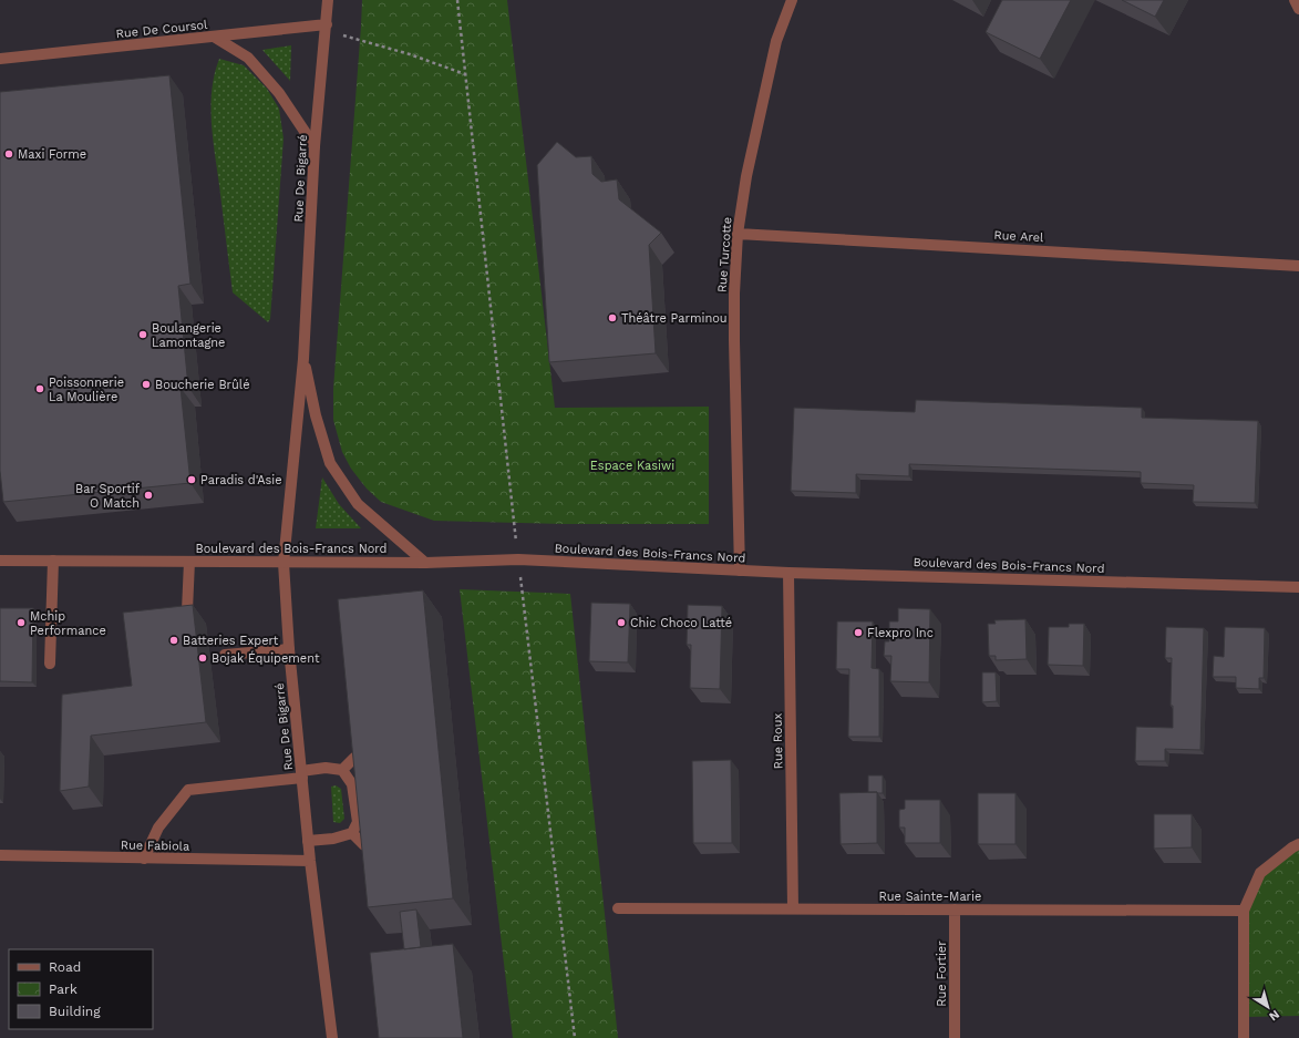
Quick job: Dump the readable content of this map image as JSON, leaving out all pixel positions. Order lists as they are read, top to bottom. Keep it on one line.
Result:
{"streets":{"street":["Rue De Coursol","Rue De Bigarré","Rue Arel","Rue Turcotte","Boulevard des Bois-Francs Nord","Rue Roux","Rue Fabiola","Rue Sainte-Marie","Rue Fortier"]},"crossings":[["Rue De Coursol","Rue De Bigarré"],["Rue De Bigarré","Boulevard des Bois-Francs Nord"],["Rue De Bigarré","Rue Fabiola"],["Rue Arel","Rue Turcotte"],["Rue Turcotte","Boulevard des Bois-Francs Nord"],["Boulevard des Bois-Francs Nord","Rue Roux"],["Rue Roux","Rue Sainte-Marie"],["Rue Sainte-Marie","Rue Fortier"]],"parks":["Espace Kasiwi"],"places":["Maxi Forme","Théâtre Parminou","Boulangerie Lamontagne","Boucherie Brûlé","Poissonnerie La Moulière","Paradis d'Asie","Bar Sportif O Match","Mchip Performance","Chic Choco Latté","Flexpro Inc","Batteries Expert","Bojak Équipement"],"legend":["Road","Park","Building"],"north":"bottom right"}
